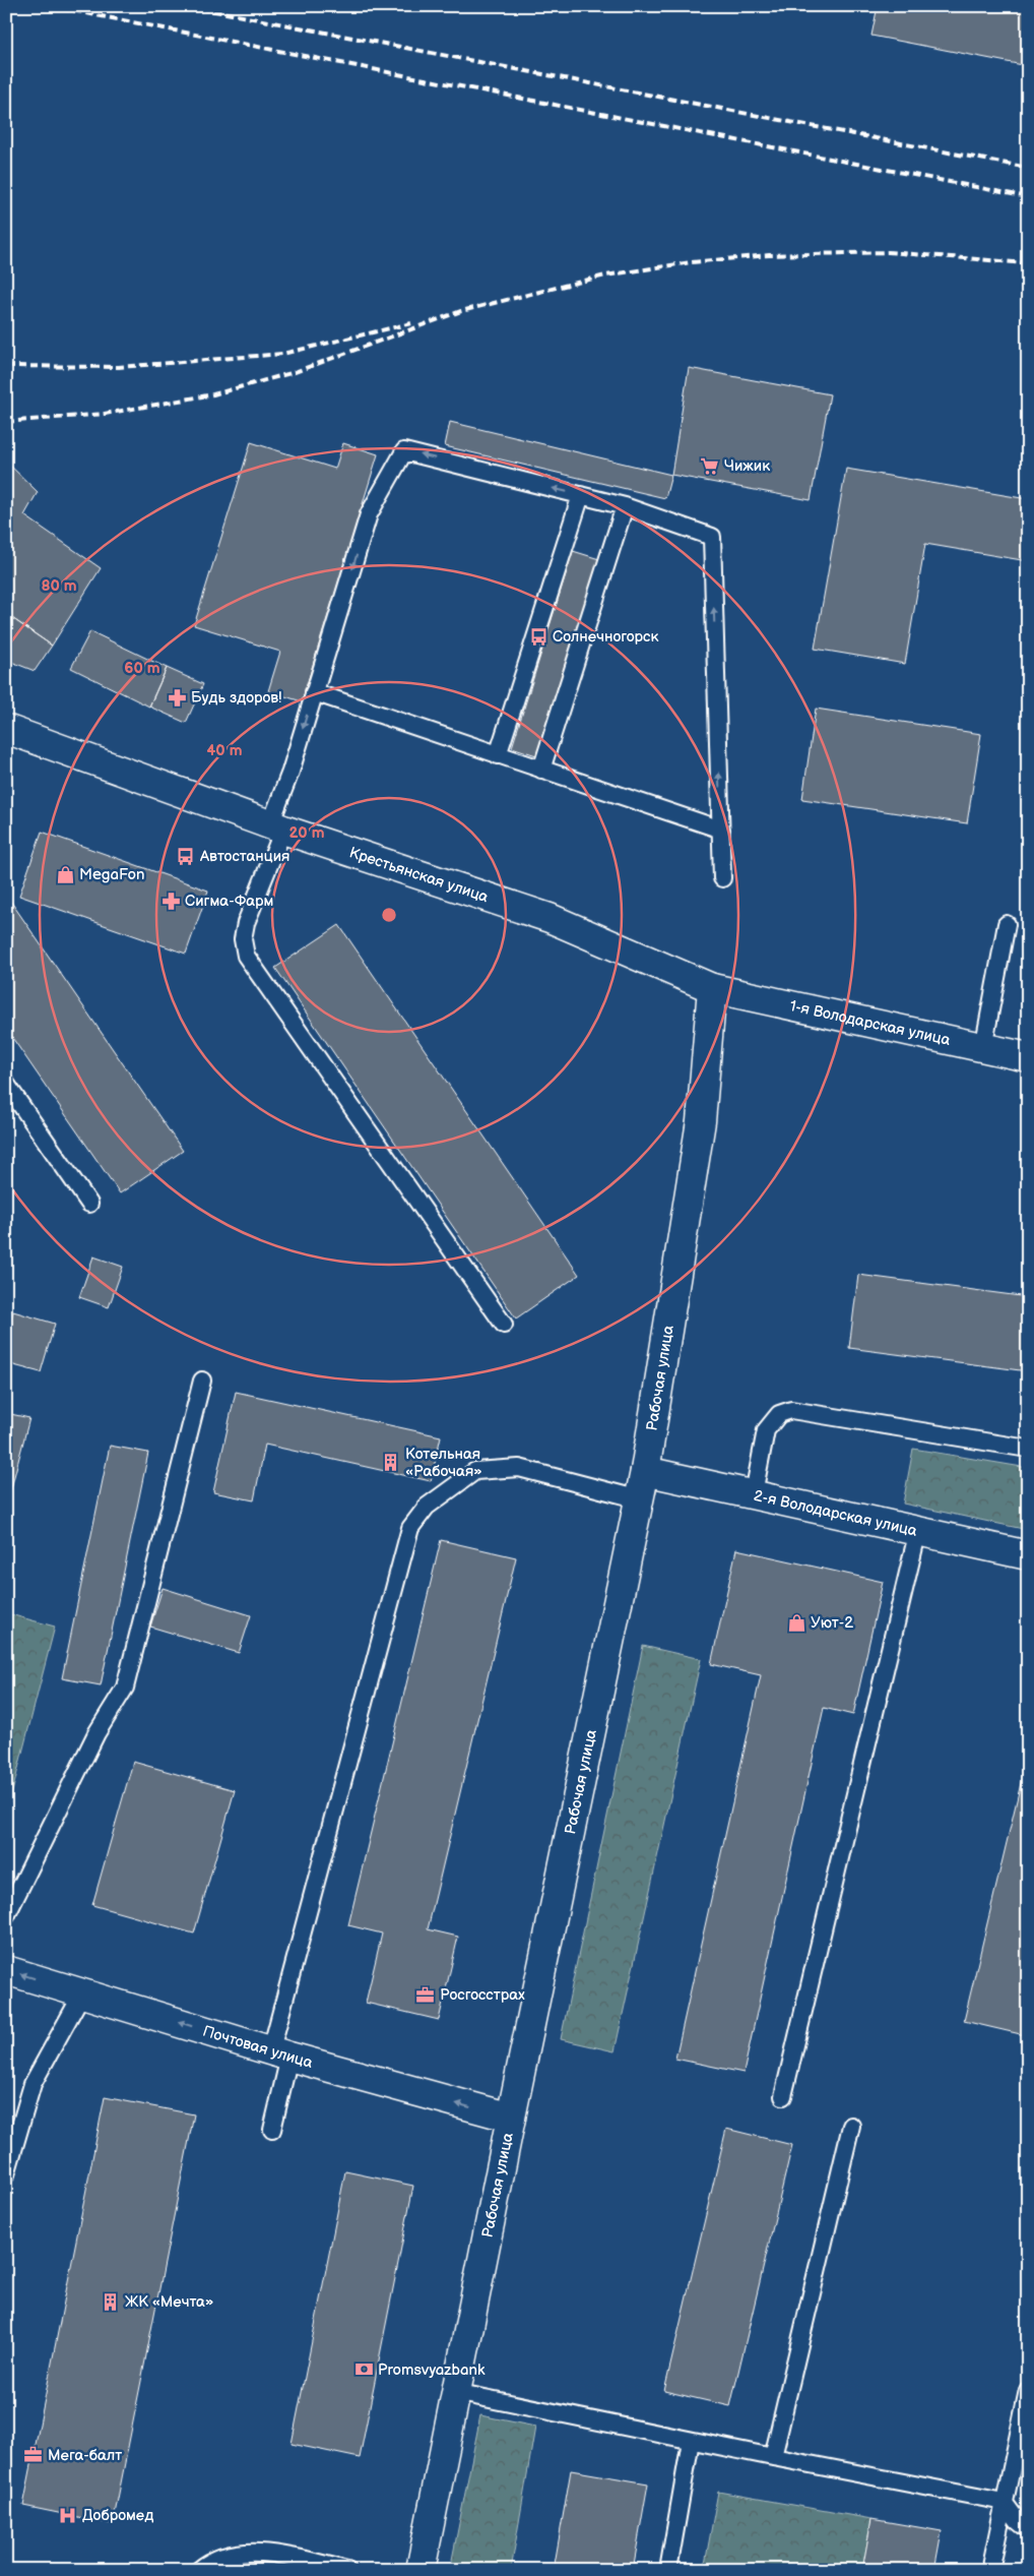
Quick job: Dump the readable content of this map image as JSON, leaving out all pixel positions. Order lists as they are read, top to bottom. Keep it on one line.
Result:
{"streets":{"street":["Крестьянская улица","1-я Володарская улица","Рабочая улица","2-я Володарская улица","Почтовая улица"]},"crossings":[["Крестьянская улица","1-я Володарская улица"],["Крестьянская улица","Рабочая улица"],["1-я Володарская улица","Рабочая улица"],["Рабочая улица","2-я Володарская улица"],["Рабочая улица","Почтовая улица"]],"one_way":["Почтовая улица"],"places":{"supermarket":["Чижик"],"bus stop":["Солнечногорск","Автостанция"],"pharmacy":["Будь здоров!","Сигма-Фарм"],"shop":["MegaFon","Уют-2"],"building":["Котельная «Рабочая»","ЖК «Мечта»"],"office":["Росгосстрах","Мега-балт"],"bank":["Promsvyazbank"],"hospital":["Добромед"]},"rings":["80 m","60 m","40 m","20 m"]}
